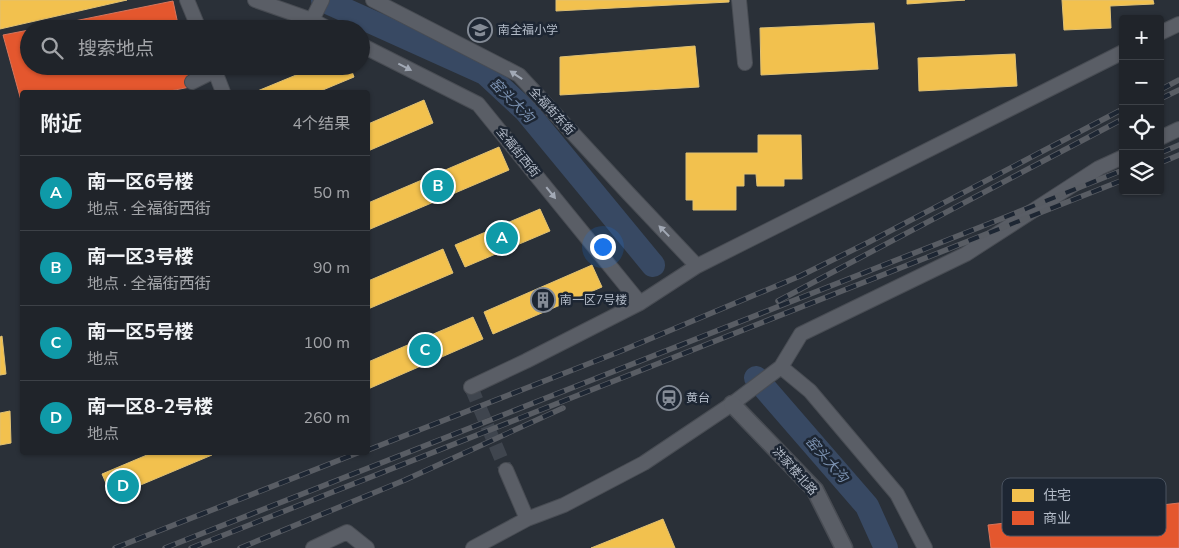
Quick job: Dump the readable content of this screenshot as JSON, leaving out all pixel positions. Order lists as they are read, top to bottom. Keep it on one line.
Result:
{"streets":{"street":["全福街东街","全福街西街","洪家楼北路"]},"one_way":["全福街东街","全福街西街"],"water":["窑头大沟"],"places":{"school or university":["南全福小学"],"building":["南一区7号楼"],"station":["黄台"]},"legend":["住宅","商业"],"page":{"map_buttons":["+","−"],"search":"搜索地点","heading":["附近","4个结果"],"list":[{"mark":"A","name":"南一区6号楼","note":"地点 · 全福街西街","value":"50 m"},{"mark":"B","name":"南一区3号楼","note":"地点 · 全福街西街","value":"90 m"},{"mark":"C","name":"南一区5号楼","note":"地点","value":"100 m"},{"mark":"D","name":"南一区8-2号楼","note":"地点","value":"260 m"}],"pins":["B","A","C","D"]}}
